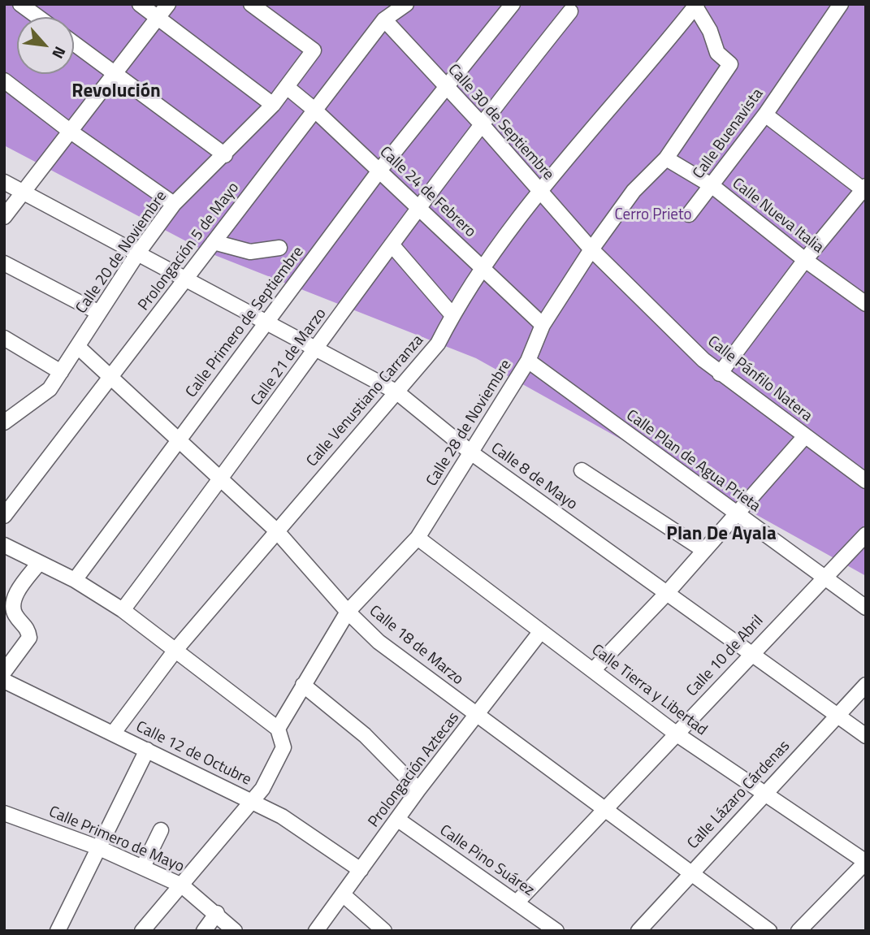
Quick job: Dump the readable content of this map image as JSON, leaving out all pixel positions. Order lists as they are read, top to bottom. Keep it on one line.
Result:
{"streets":{"street":["Calle 30 de Septiembre","Calle Buenavista","Calle 24 de Febrero","Calle Nueva Italia","Prolongación 5 de Mayo","Calle 20 de Noviembre","Calle Primero de Septiembre","Calle 21 de Marzo","Calle Pánfilo Natera","Calle Venustiano Carranza","Calle 28 de Noviembre","Calle Plan de Agua Prieta","Calle 8 de Mayo","Calle 18 de Marzo","Calle 10 de Abril","Calle Tierra y Libertad","Calle 12 de Octubre","Prolongación Aztecas","Calle Lázaro Cárdenas","Calle Primero de Mayo","Calle Pino Suárez"]},"crossings":[["Calle 30 de Septiembre","Prolongación 5 de Mayo"],["Calle 30 de Septiembre","Calle Primero de Septiembre"],["Calle 30 de Septiembre","Calle 21 de Marzo"],["Calle 30 de Septiembre","Calle Pánfilo Natera"],["Calle 30 de Septiembre","Calle Venustiano Carranza"],["Calle 30 de Septiembre","Calle 28 de Noviembre"],["Calle Buenavista","Calle Nueva Italia"],["Calle 24 de Febrero","Prolongación 5 de Mayo"],["Calle 24 de Febrero","Calle 20 de Noviembre"],["Calle 24 de Febrero","Calle Primero de Septiembre"],["Calle 24 de Febrero","Calle 21 de Marzo"],["Calle 24 de Febrero","Calle Venustiano Carranza"],["Calle 24 de Febrero","Calle 28 de Noviembre"],["Calle Nueva Italia","Calle 28 de Noviembre"],["Prolongación 5 de Mayo","Calle 8 de Mayo"],["Prolongación 5 de Mayo","Calle 18 de Marzo"],["Calle 20 de Noviembre","Calle 8 de Mayo"],["Calle 20 de Noviembre","Calle 18 de Marzo"],["Calle Primero de Septiembre","Calle 8 de Mayo"],["Calle Primero de Septiembre","Calle 18 de Marzo"],["Calle 21 de Marzo","Calle 8 de Mayo"],["Calle 21 de Marzo","Calle 18 de Marzo"],["Calle Pánfilo Natera","Calle 28 de Noviembre"],["Calle Venustiano Carranza","Calle 28 de Noviembre"],["Calle Venustiano Carranza","Calle 8 de Mayo"],["Calle Venustiano Carranza","Calle 18 de Marzo"],["Calle Venustiano Carranza","Calle 12 de Octubre"],["Calle 28 de Noviembre","Calle Plan de Agua Prieta"],["Calle 28 de Noviembre","Calle 8 de Mayo"],["Calle 28 de Noviembre","Calle 18 de Marzo"],["Calle 28 de Noviembre","Calle Tierra y Libertad"],["Calle Plan de Agua Prieta","Calle 10 de Abril"],["Calle 8 de Mayo","Calle 10 de Abril"],["Calle 8 de Mayo","Calle Lázaro Cárdenas"],["Calle 18 de Marzo","Calle 10 de Abril"],["Calle 18 de Marzo","Prolongación Aztecas"],["Calle 18 de Marzo","Calle Lázaro Cárdenas"],["Calle 10 de Abril","Calle Tierra y Libertad"],["Calle 10 de Abril","Calle Pino Suárez"],["Calle Tierra y Libertad","Prolongación Aztecas"],["Calle Tierra y Libertad","Calle Lázaro Cárdenas"],["Calle 12 de Octubre","Prolongación Aztecas"],["Prolongación Aztecas","Calle Pino Suárez"]],"districts":["Revolución","Plan De Ayala"],"parks":["Cerro Prieto"],"north":"bottom right"}
